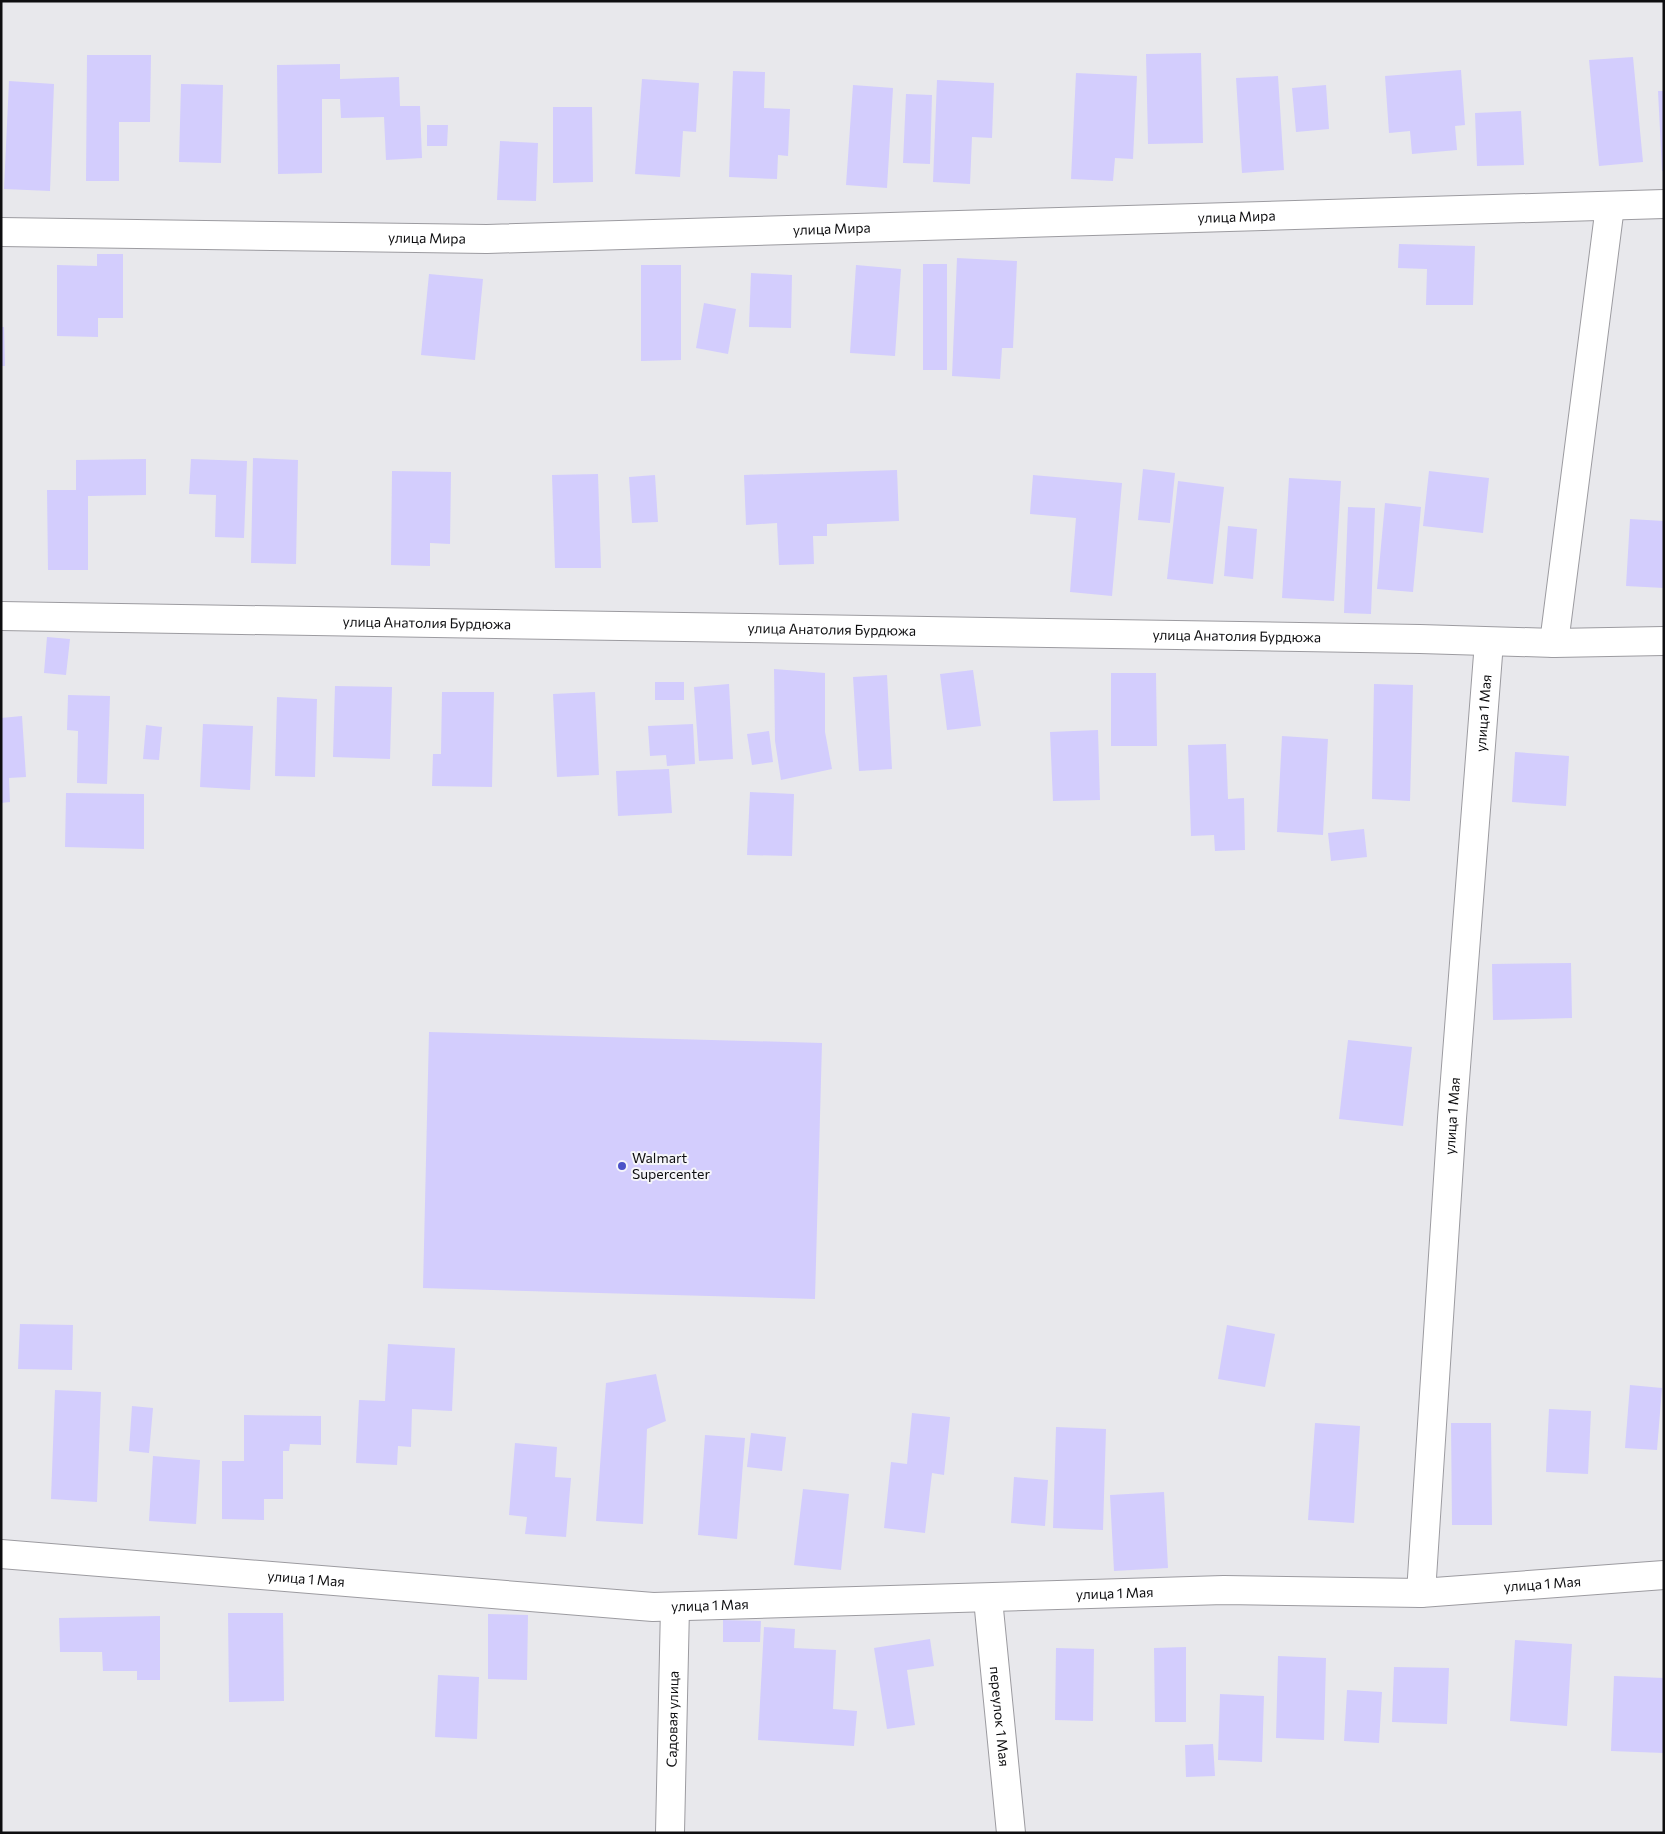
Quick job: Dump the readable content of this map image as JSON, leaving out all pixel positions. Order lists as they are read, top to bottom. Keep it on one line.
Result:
{"streets":{"street":["улица Мира","улица Анатолия Бурдюжа","улица 1 Мая","переулок 1 Мая","Садовая улица"]},"crossings":[["улица Анатолия Бурдюжа","улица 1 Мая"],["улица 1 Мая","переулок 1 Мая"],["улица 1 Мая","Садовая улица"]],"places":["Walmart Supercenter"]}
